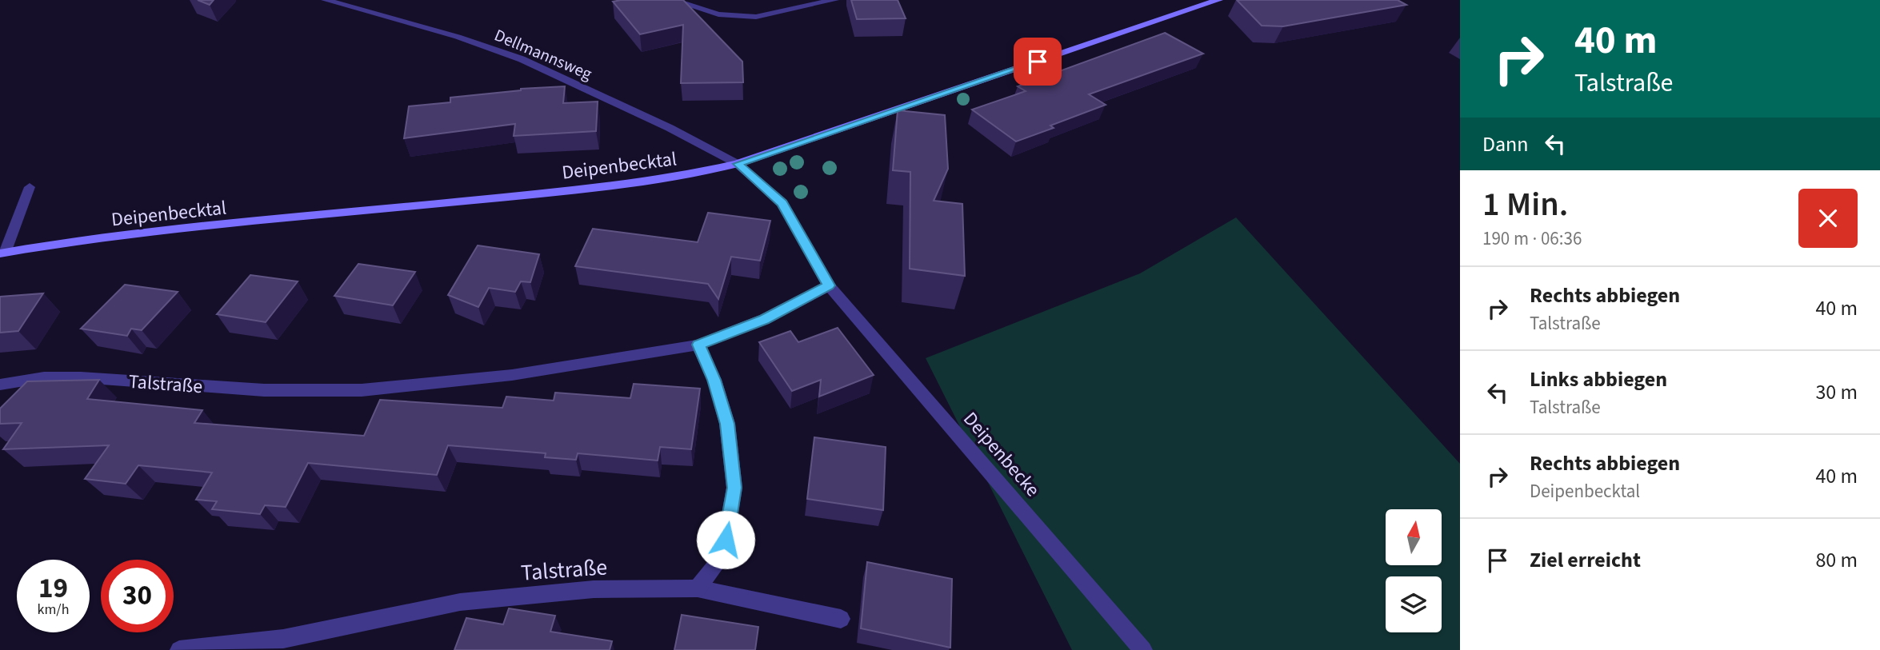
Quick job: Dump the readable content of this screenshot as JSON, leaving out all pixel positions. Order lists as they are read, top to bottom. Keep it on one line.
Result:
{"streets":{"main road":["Deipenbecktal"],"street":["Dellmannsweg","Talstraße","Deipenbecke"]},"crossings":[["Dellmannsweg","Deipenbecktal"],["Talstraße","Deipenbecke"]],"north":"top","page":{"turn":["40 m","Talstraße"],"then":"Dann","heading":["1 Min.","190 m · 06:36"],"list":[{"name":"Rechts abbiegen","note":"Talstraße","value":"40 m"},{"name":"Links abbiegen","note":"Talstraße","value":"30 m"},{"name":"Rechts abbiegen","note":"Deipenbecktal","value":"40 m"},{"name":"Ziel erreicht","value":"80 m"}],"speed":"19 km/h","limit":"30"}}
